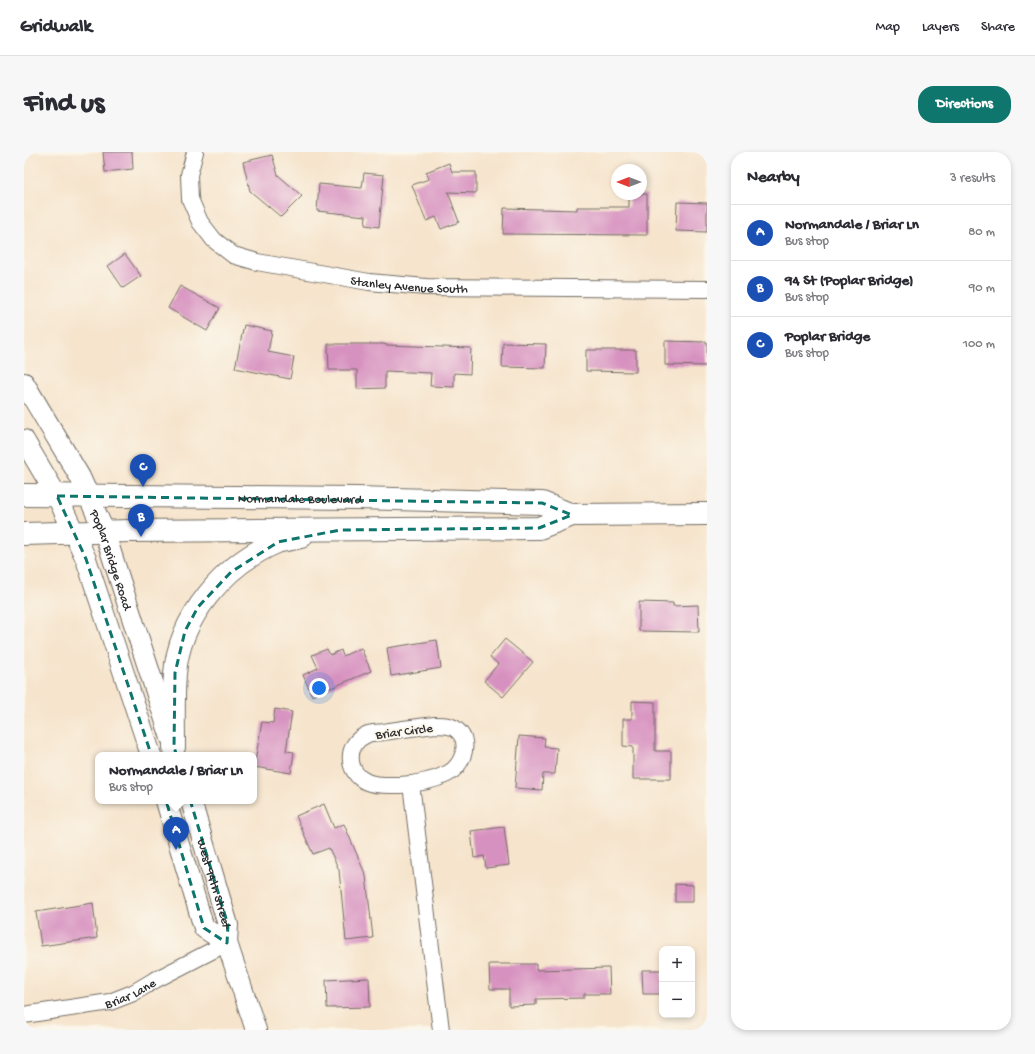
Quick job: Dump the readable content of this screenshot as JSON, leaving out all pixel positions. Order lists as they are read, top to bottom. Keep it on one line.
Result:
{"streets":{"main road":["Normandale Boulevard"],"street":["Stanley Avenue South","Poplar Bridge Road","Briar Circle","West 94th Street","Briar Lane"]},"crossings":[["Normandale Boulevard","Poplar Bridge Road"],["West 94th Street","Briar Lane"]],"north":"left","page":{"header":"Gridwalk","nav":["Map","Layers","Share"],"buttons":"Directions","title":"Find us","heading":["Nearby","3 results"],"list":[{"mark":"A","name":"Normandale / Briar Ln","note":"Bus stop","value":"80 m"},{"mark":"B","name":"94 St (Poplar Bridge)","note":"Bus stop","value":"90 m"},{"mark":"C","name":"Poplar Bridge","note":"Bus stop","value":"100 m"}],"pins":["C","B","A"],"popup":["Normandale / Briar Ln","Bus stop"],"map_buttons":["+","−"]}}
